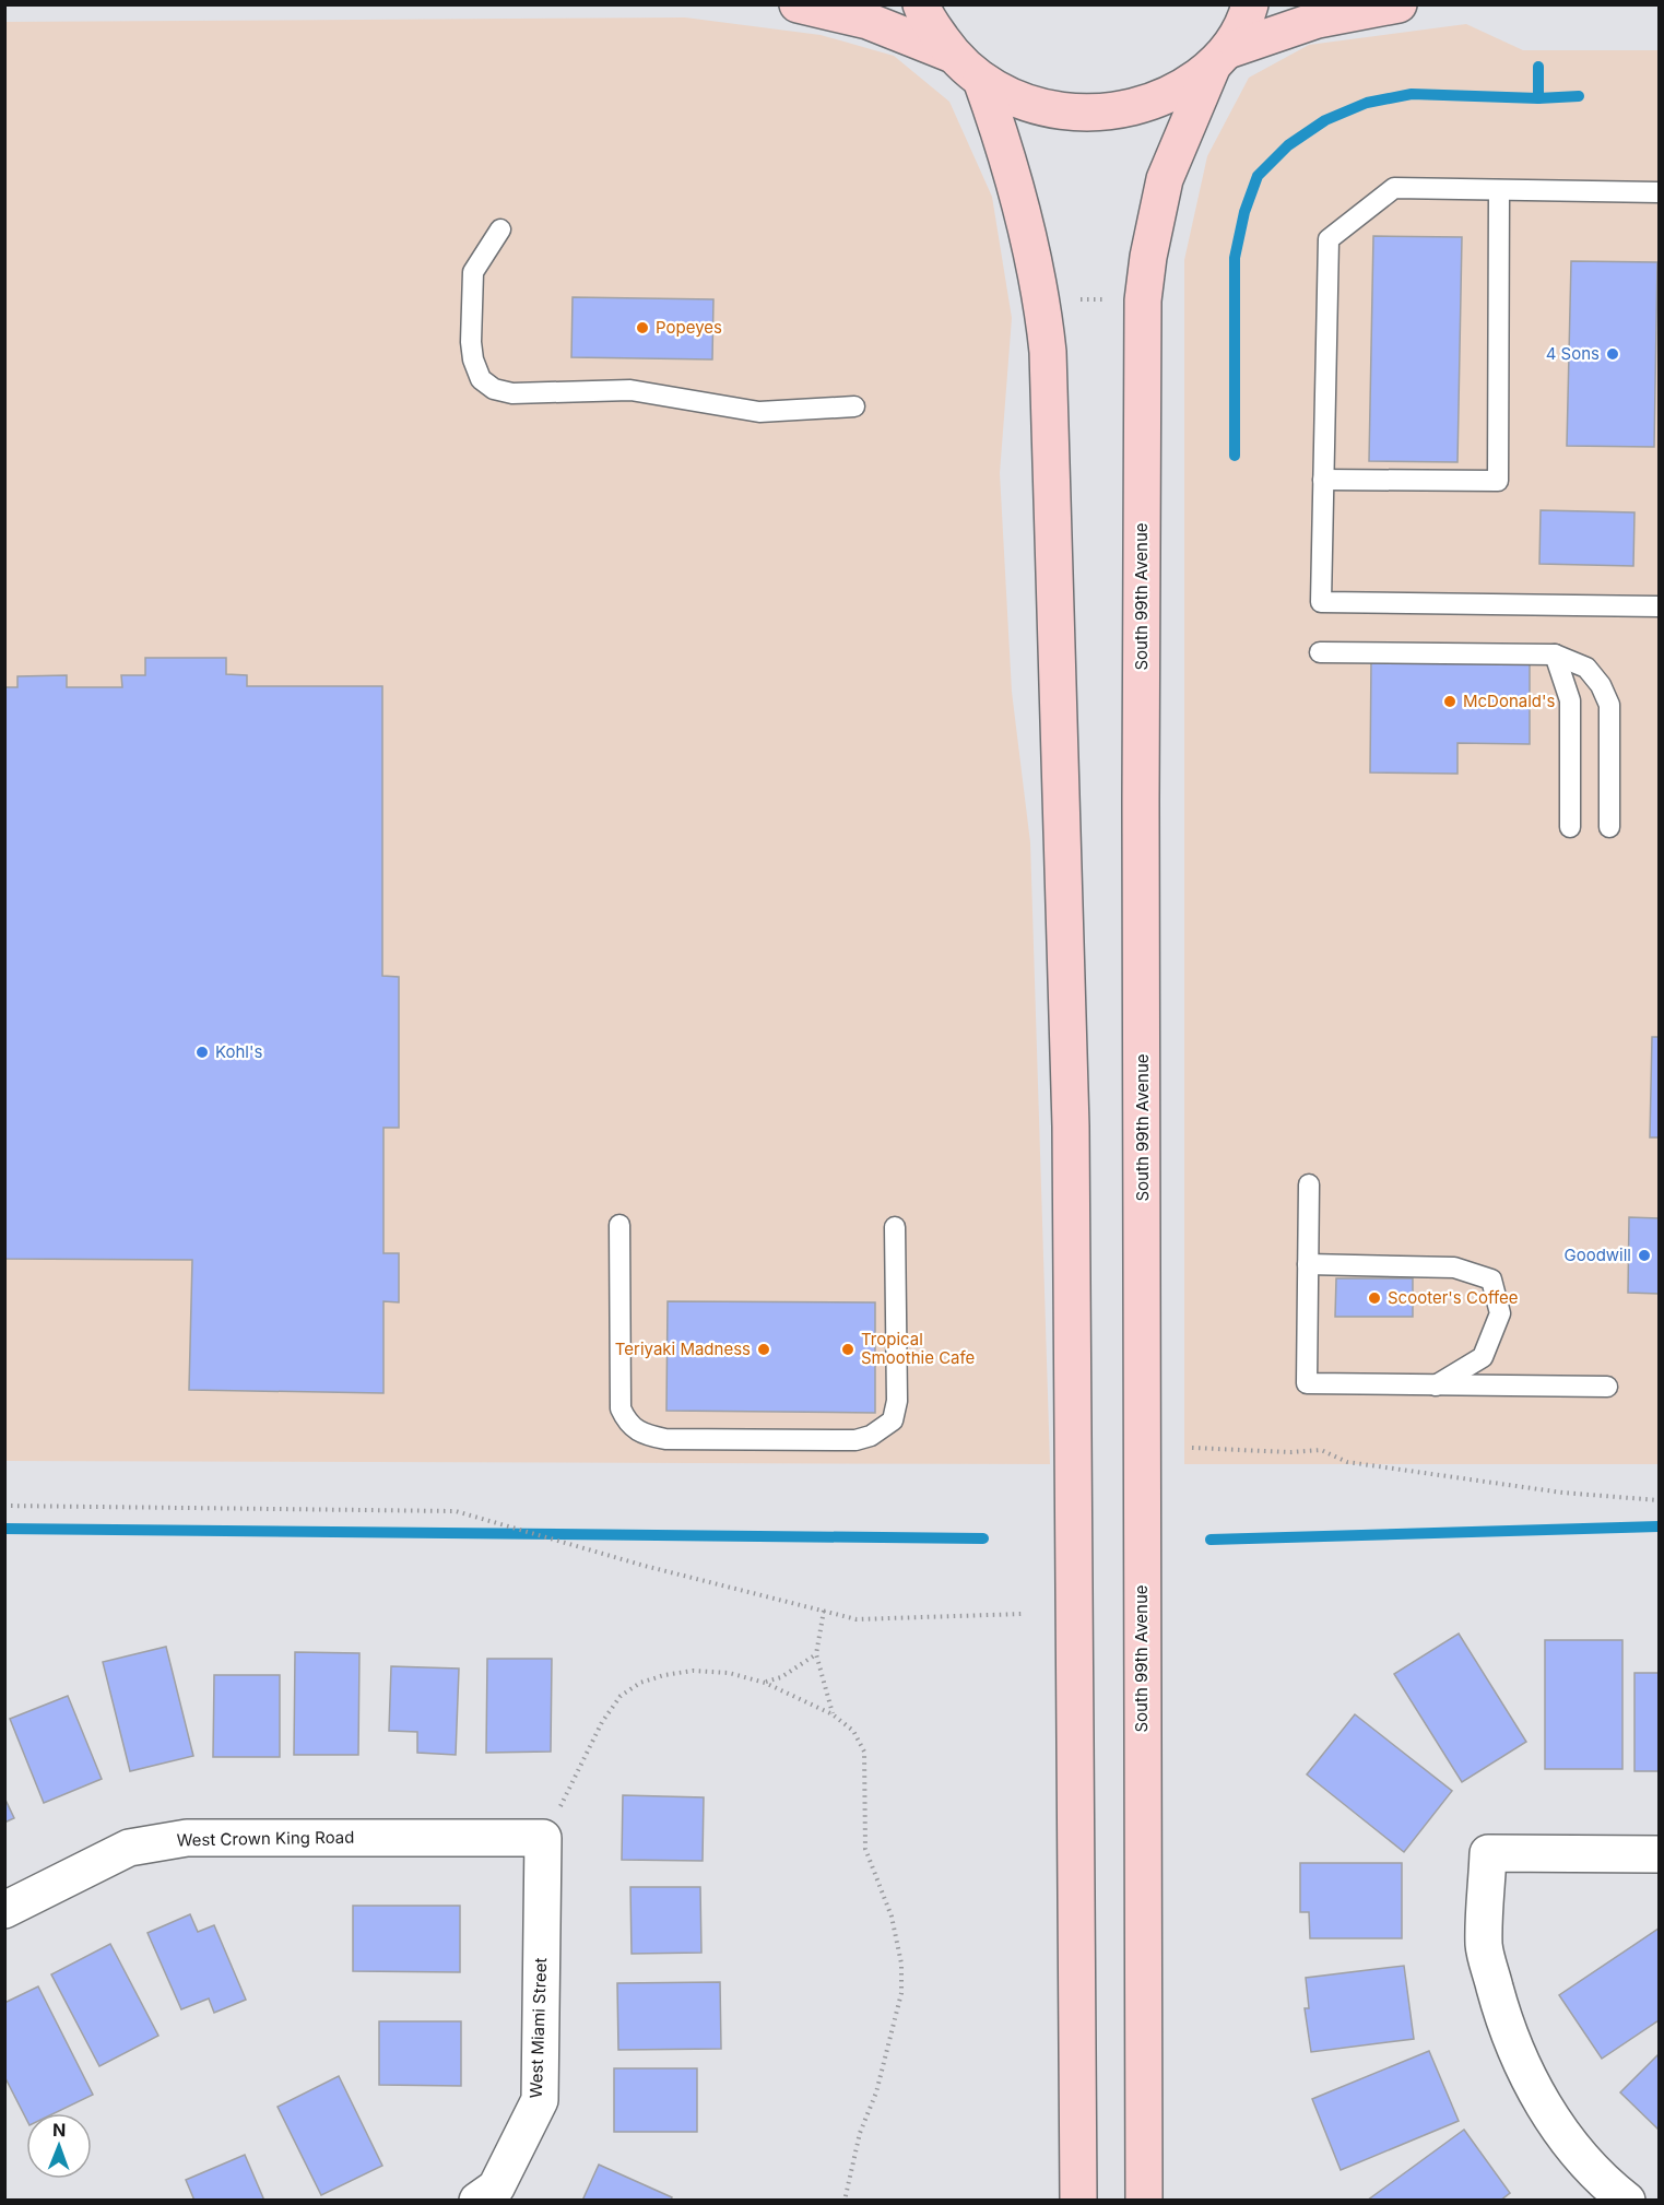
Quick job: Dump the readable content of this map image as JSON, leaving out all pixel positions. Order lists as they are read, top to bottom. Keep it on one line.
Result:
{"streets":{"main road":["South 99th Avenue"],"street":["West Crown King Road","West Miami Street"]},"crossings":[["West Crown King Road","West Miami Street"]],"places":["Popeyes","4 Sons","McDonald's","Kohl's","Goodwill","Scooter's Coffee","Teriyaki Madness","Tropical Smoothie Cafe"],"north":"top"}
